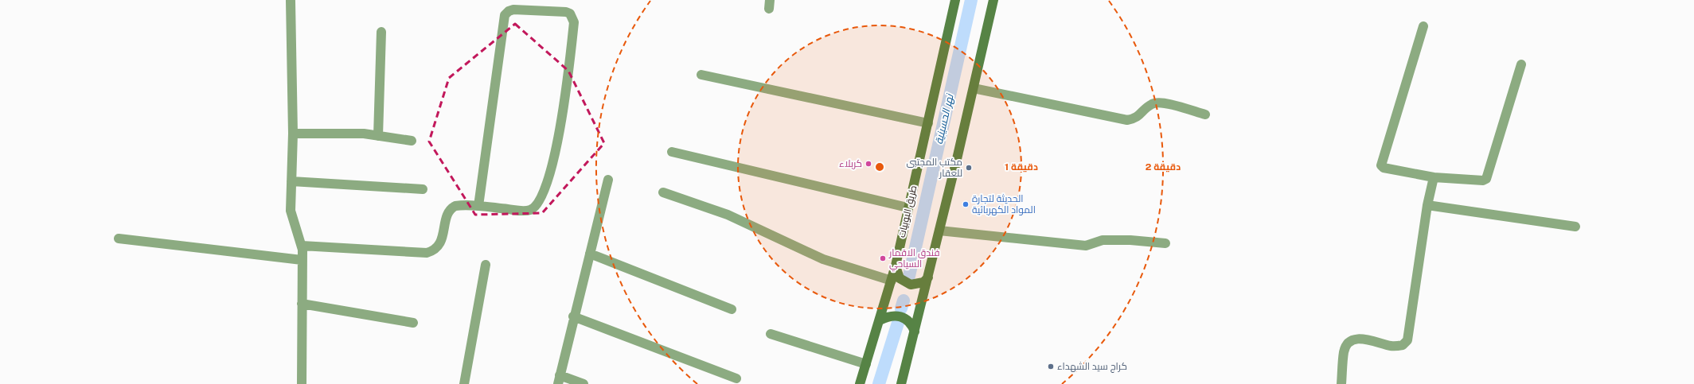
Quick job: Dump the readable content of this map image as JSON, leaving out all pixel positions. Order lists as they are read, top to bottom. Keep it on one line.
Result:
{"streets":{"main road":["طريق البوبيات"]},"water":["نهر الحسينية"],"places":["كربلاء","مكتب المجتبى للعقار","الحديثة لتجارة المواد الكهربائية","فندق الاقمار السياحي","كراج سيد الشهداء"],"rings":["1 دقيقة","2 دقيقة"]}
